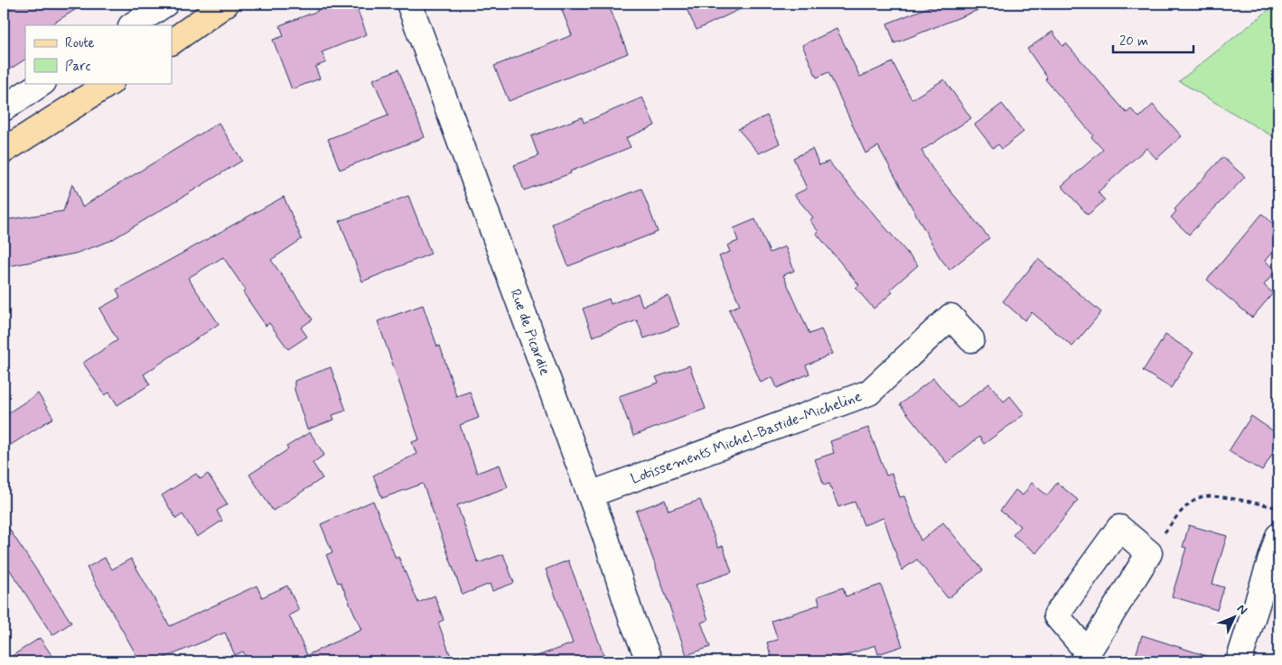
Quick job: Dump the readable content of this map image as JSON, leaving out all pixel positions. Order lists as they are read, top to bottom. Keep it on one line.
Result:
{"streets":{"street":["Rue de Picardie","Lotissements Michel-Bastide-Micheline"]},"crossings":[["Rue de Picardie","Lotissements Michel-Bastide-Micheline"]],"legend":["Route","Parc"],"scale_bar":"20 m","north":"top right"}
